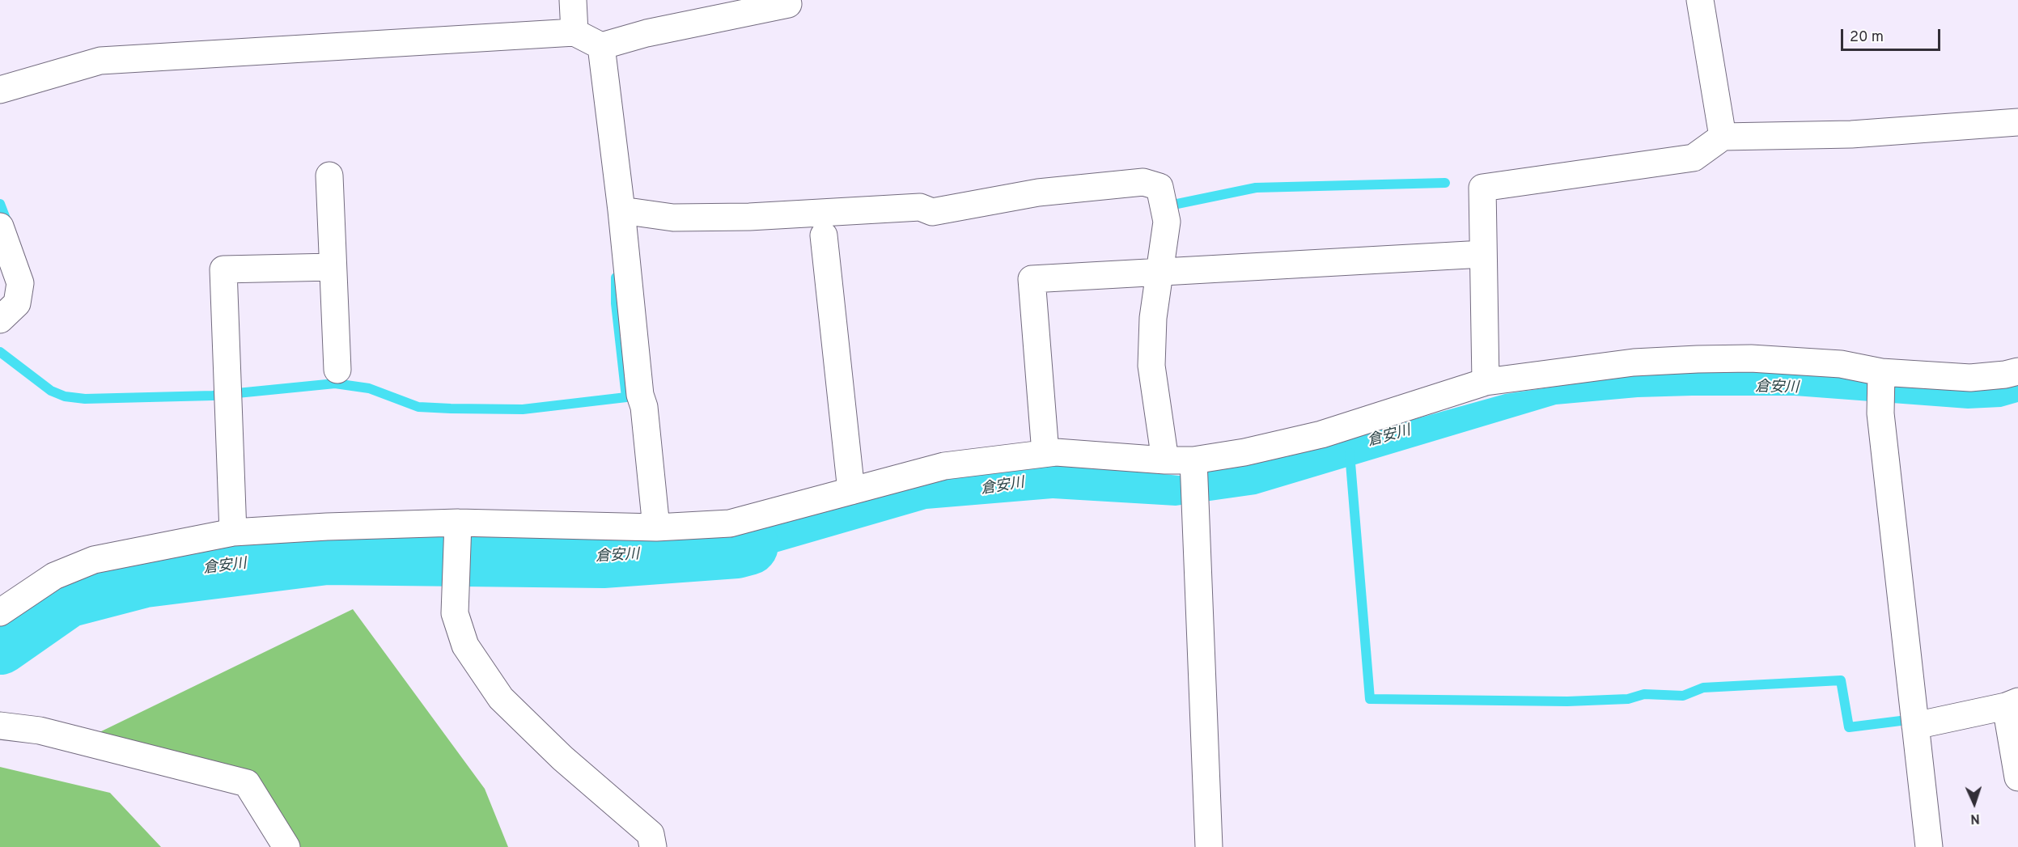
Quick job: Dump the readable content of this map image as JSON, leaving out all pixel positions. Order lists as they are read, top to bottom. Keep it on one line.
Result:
{"water":["倉安川"],"scale_bar":"20 m","north":"bottom"}
